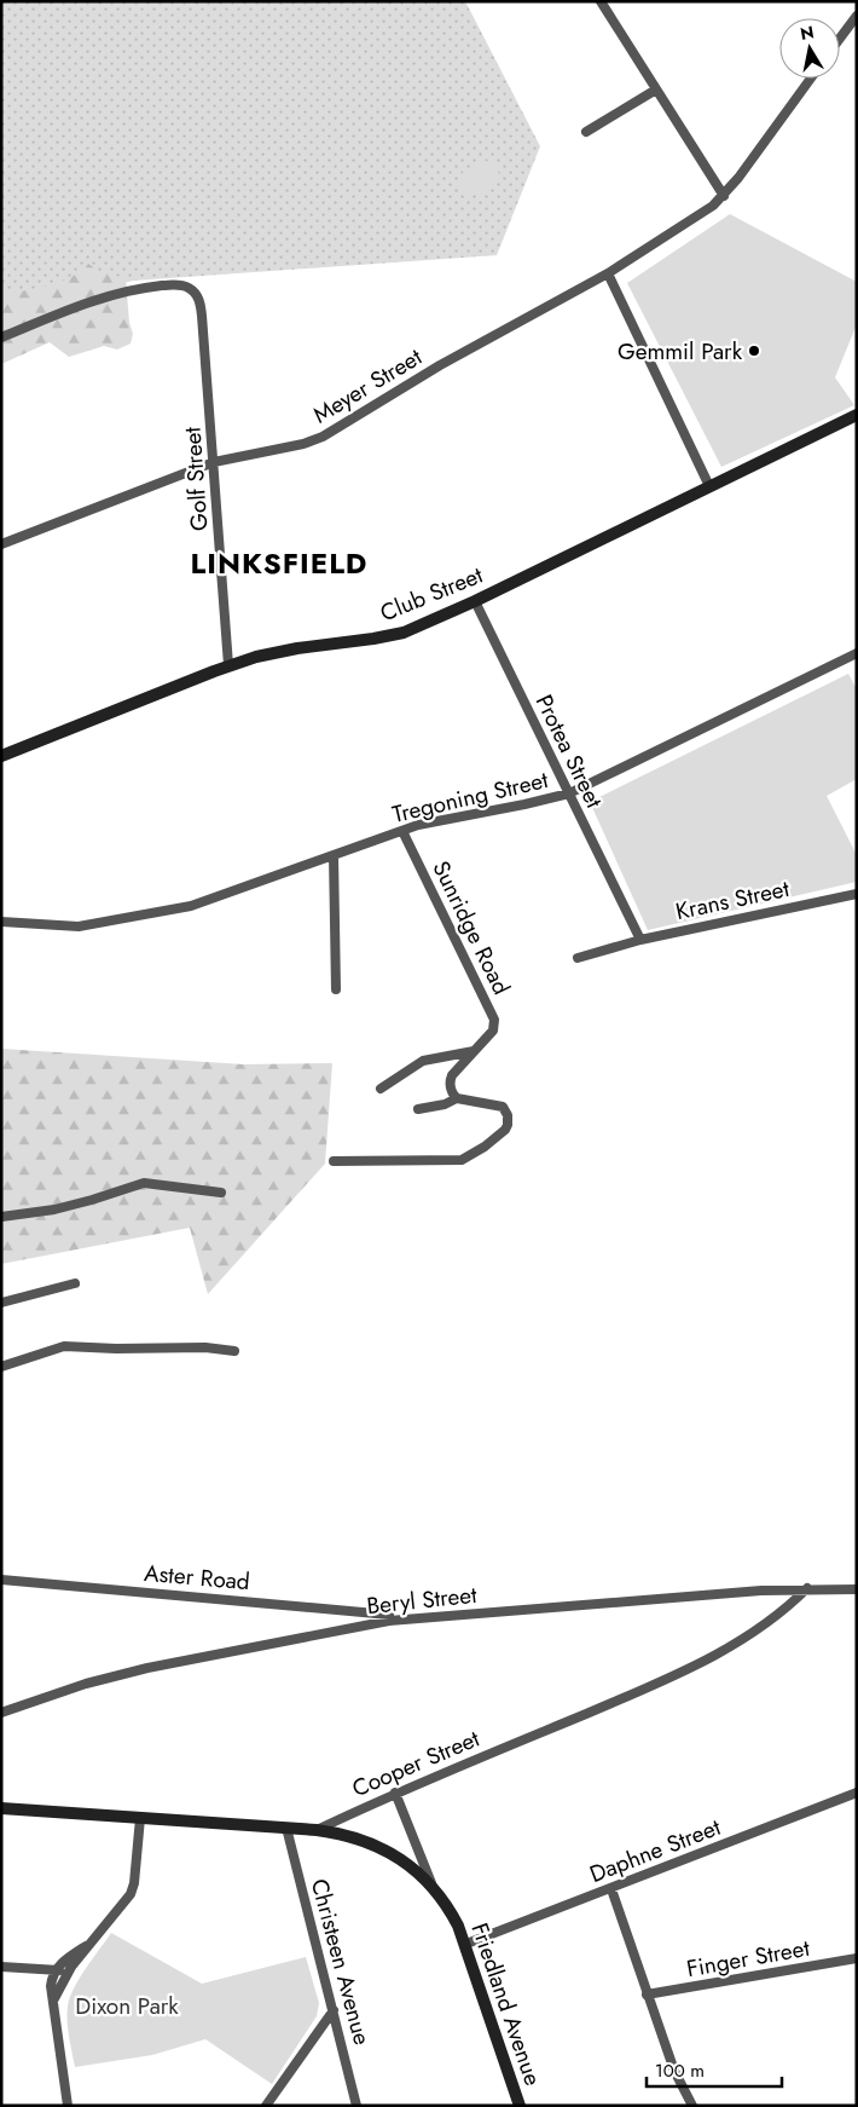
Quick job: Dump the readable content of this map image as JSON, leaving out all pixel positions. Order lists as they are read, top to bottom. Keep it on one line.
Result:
{"streets":{"main road":["Club Street","Cooper Street","Friedland Avenue"],"street":["Meyer Street","Golf Street","Protea Street","Tregoning Street","Krans Street","Sunridge Road","Aster Road","Beryl Street","Daphne Street","Finger Street","Christeen Avenue"]},"crossings":[["Meyer Street","Golf Street"],["Golf Street","Club Street"],["Club Street","Protea Street"],["Protea Street","Tregoning Street"],["Protea Street","Krans Street"],["Tregoning Street","Sunridge Road"],["Aster Road","Beryl Street"],["Beryl Street","Cooper Street"],["Cooper Street","Christeen Avenue"],["Cooper Street","Friedland Avenue"],["Daphne Street","Friedland Avenue"]],"districts":["LINKSFIELD"],"parks":["Dixon Park"],"places":["Gemmil Park"],"scale_bar":"100 m","north":"top"}
